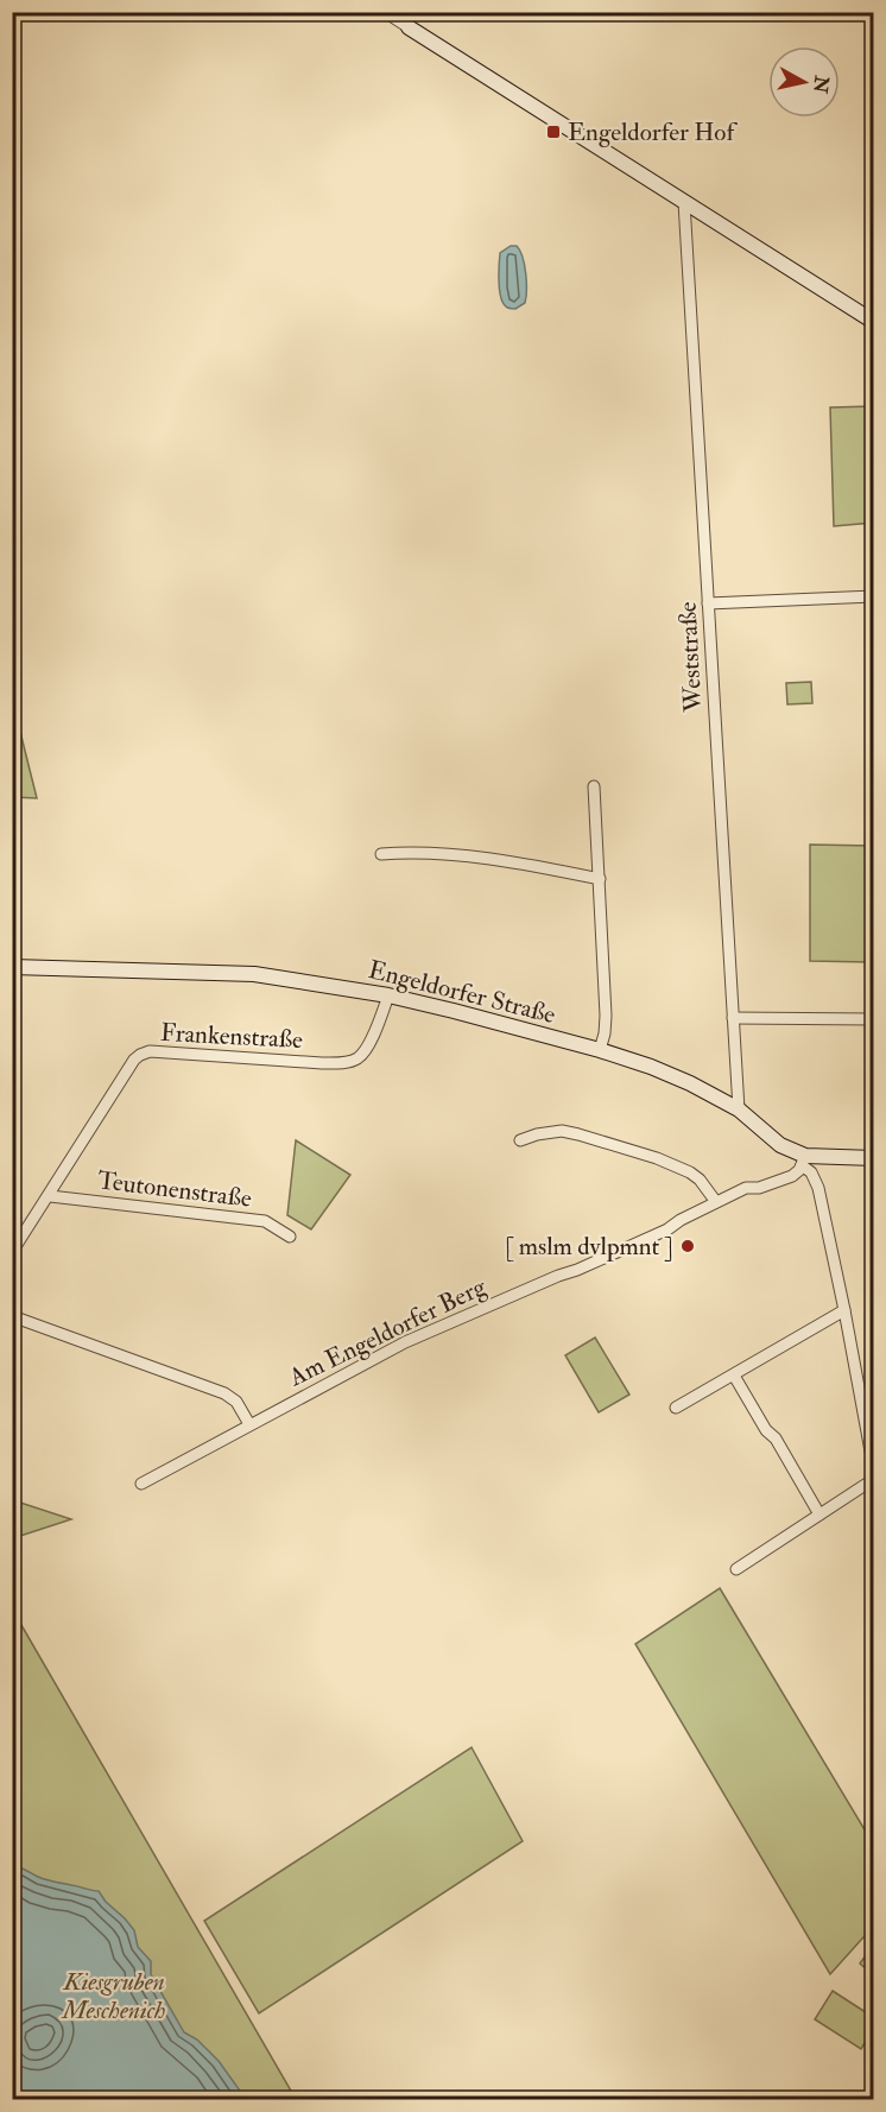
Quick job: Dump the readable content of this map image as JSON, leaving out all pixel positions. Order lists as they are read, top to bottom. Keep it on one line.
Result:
{"streets":{"street":["Weststraße","Engeldorfer Straße","Frankenstraße","Teutonenstraße","Am Engeldorfer Berg"]},"crossings":[["Weststraße","Engeldorfer Straße"],["Engeldorfer Straße","Frankenstraße"],["Engeldorfer Straße","Am Engeldorfer Berg"],["Frankenstraße","Teutonenstraße"]],"parks":["Kiesgruben Meschenich"],"places":{"transit":["Engeldorfer Hof"],"other":["[ mslm dvlpmnt ]"]},"north":"right"}
